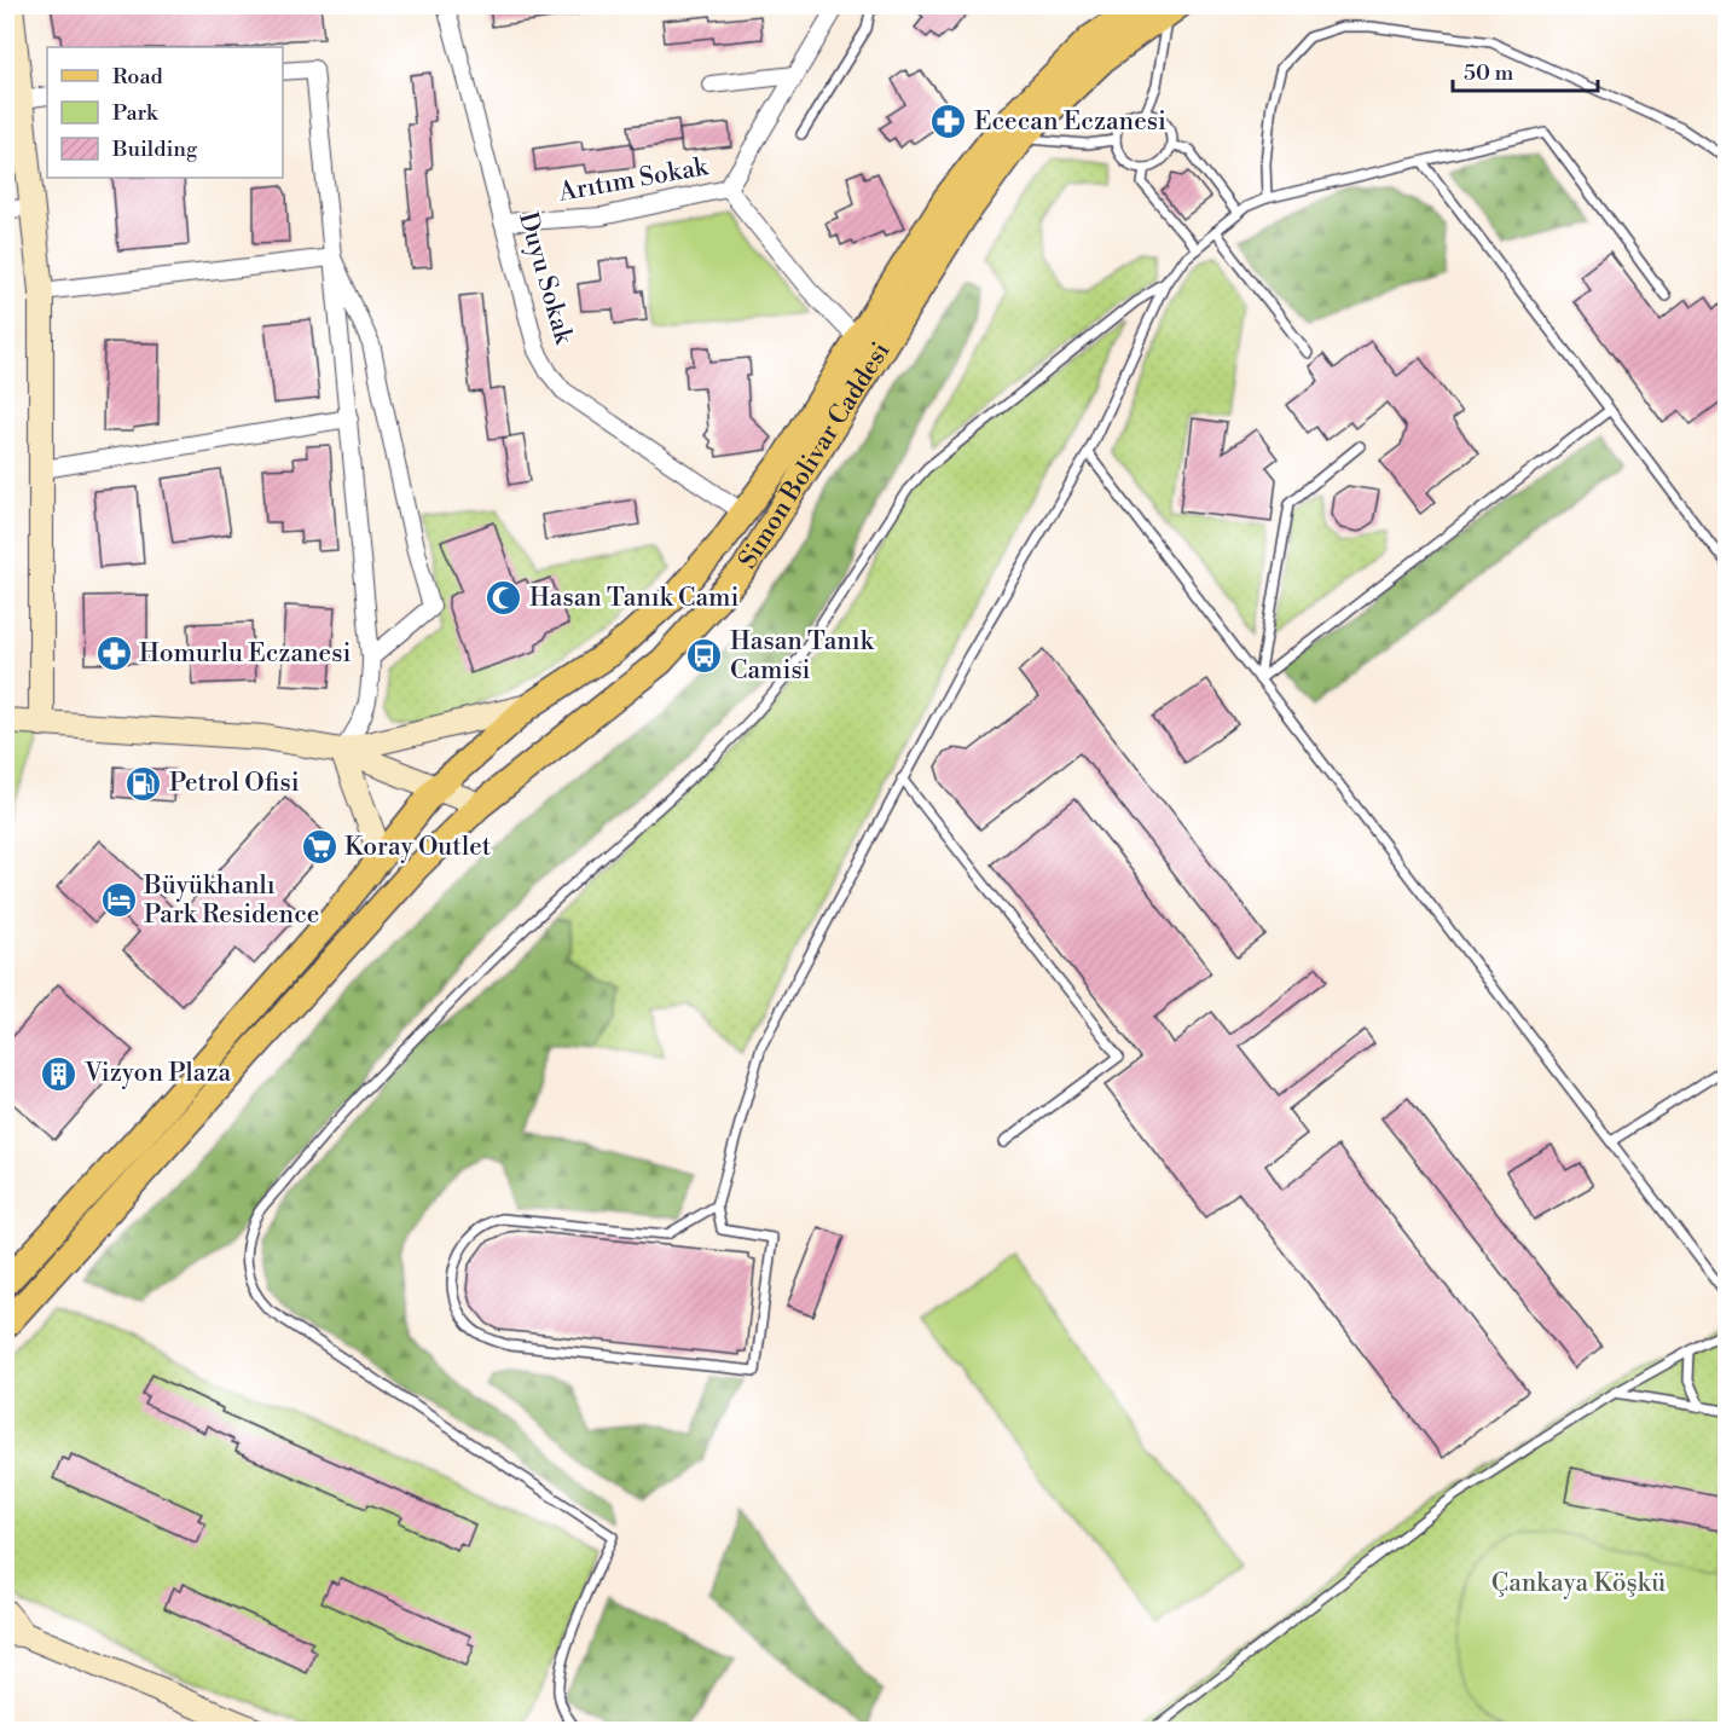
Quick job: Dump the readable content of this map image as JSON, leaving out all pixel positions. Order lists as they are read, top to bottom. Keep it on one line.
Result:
{"streets":{"main road":["Simon Bolivar Caddesi"],"street":["Arıtım Sokak","Duyu Sokak"]},"crossings":[["Arıtım Sokak","Duyu Sokak"],["Arıtım Sokak","Simon Bolivar Caddesi"],["Duyu Sokak","Simon Bolivar Caddesi"]],"parks":["Çankaya Köşkü"],"places":{"pharmacy":["Ececan Eczanesi","Homurlu Eczanesi"],"mosque":["Hasan Tanık Cami"],"bus stop":["Hasan Tanık Camisi"],"fuel station":["Petrol Ofisi"],"supermarket":["Koray Outlet"],"hotel":["Büyükhanlı Park Residence"],"building":["Vizyon Plaza"]},"legend":["Road","Park","Building"],"scale_bar":"50 m"}
